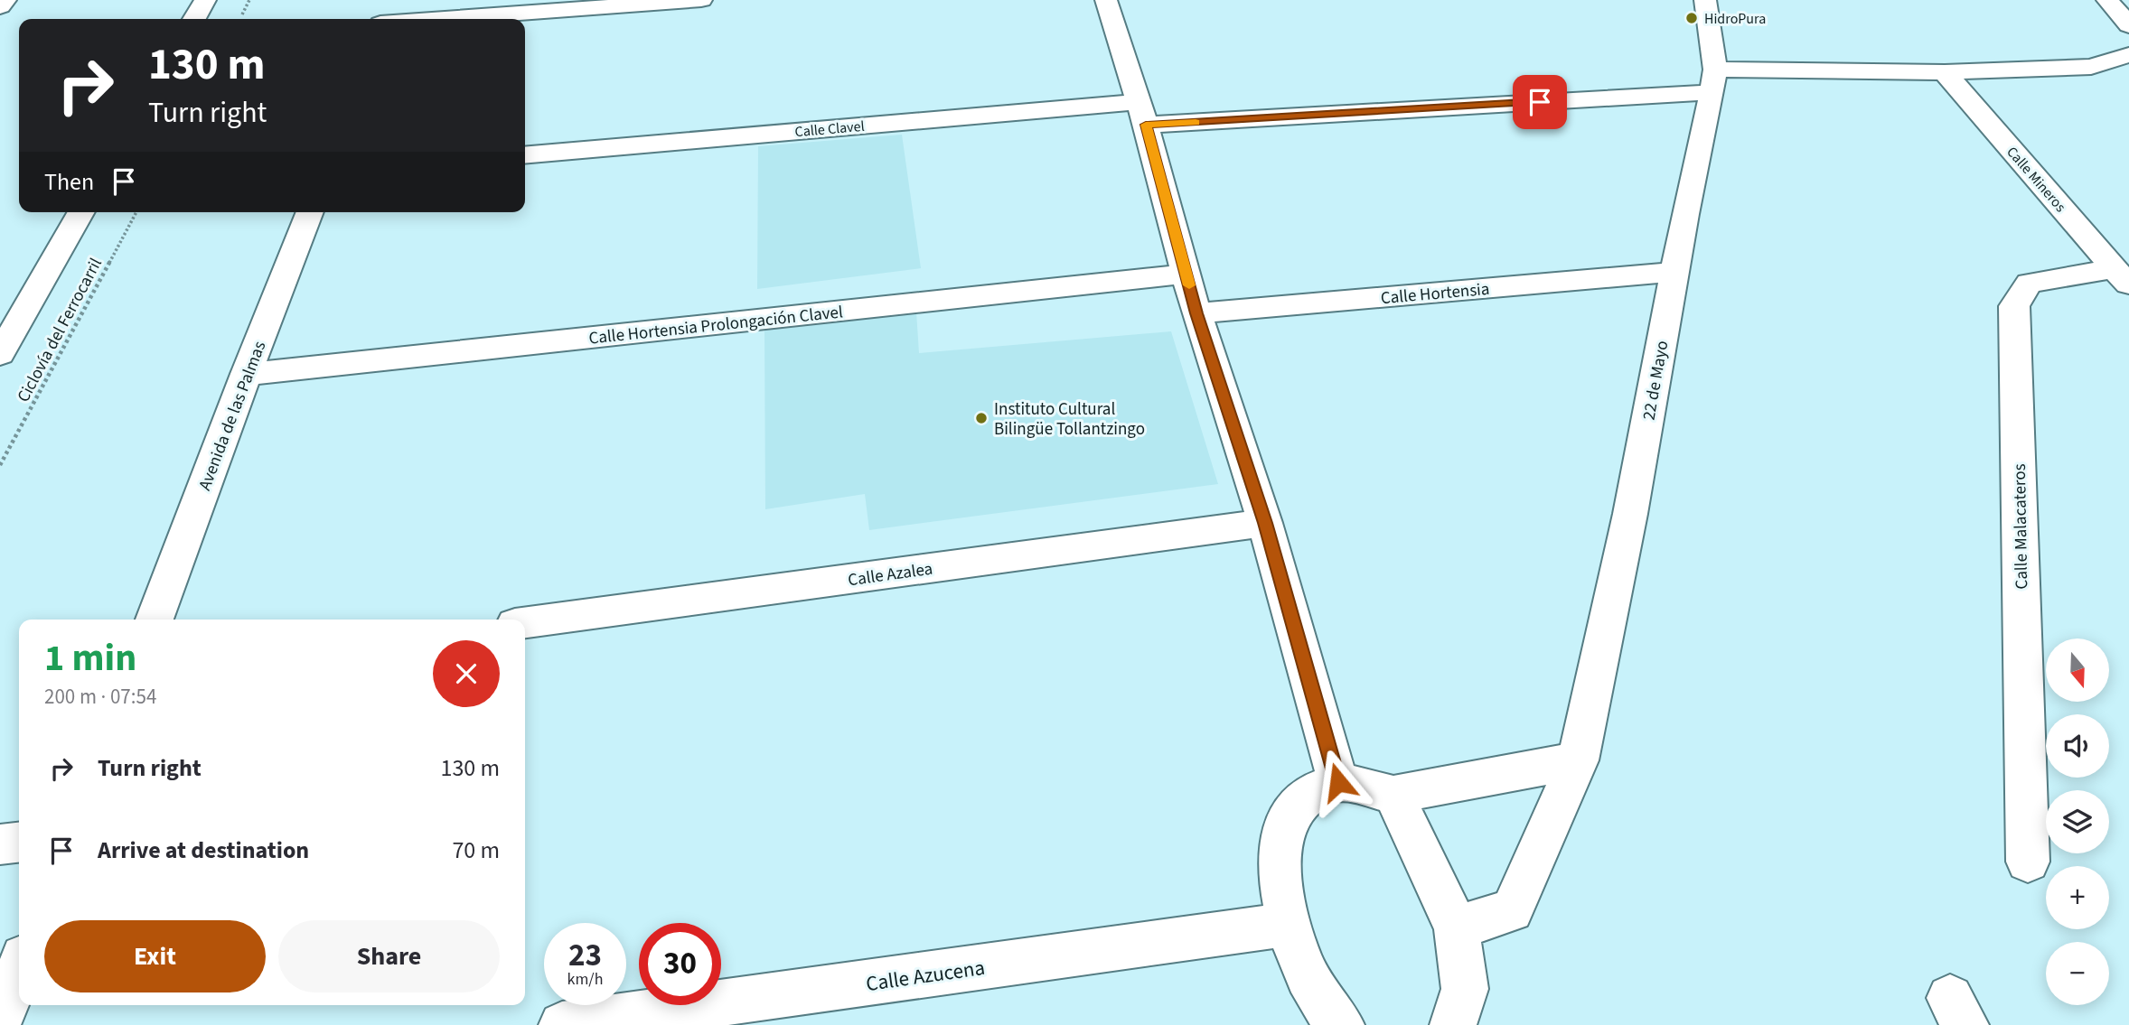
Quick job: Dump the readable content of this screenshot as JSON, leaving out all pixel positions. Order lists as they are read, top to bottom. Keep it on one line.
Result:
{"streets":{"street":["Calle Clavel","Calle Mineros","Calle Hortensia","Calle Hortensia Prolongación Clavel","22 de Mayo","Avenida de las Palmas","Calle Malacateros","Calle Azalea","Calle Azucena"],"path":["Ciclovía del Ferrocarril"]},"crossings":[["Calle Clavel","Calle Mineros"],["Calle Clavel","22 de Mayo"],["Calle Mineros","Calle Malacateros"],["Calle Hortensia","22 de Mayo"],["Calle Hortensia Prolongación Clavel","Avenida de las Palmas"]],"places":["HidroPura","Instituto Cultural Bilingüe Tollantzingo"],"north":"bottom","page":{"turn":["130 m","Turn right"],"then":"Then","heading":["1 min","200 m · 07:54"],"map_buttons":["+","−"],"list":[{"name":"Turn right","value":"130 m"},{"name":"Arrive at destination","value":"70 m"}],"buttons":["Exit","Share"],"speed":"23 km/h","limit":"30"}}
